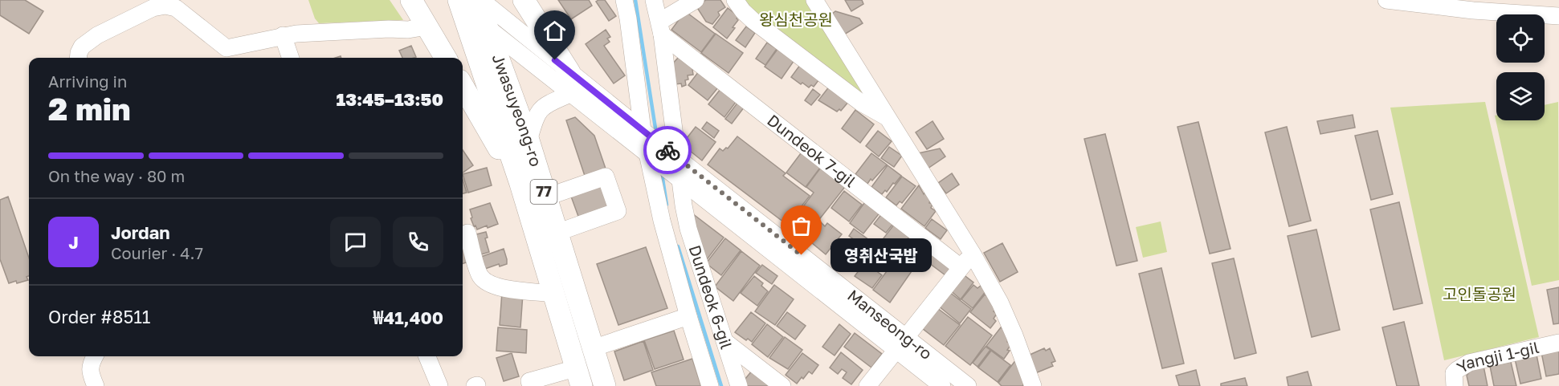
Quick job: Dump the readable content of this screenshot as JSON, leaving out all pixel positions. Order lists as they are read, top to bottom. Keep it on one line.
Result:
{"streets":{"main road":["Jwasuyeong-ro","77"],"street":["Dundeok 7-gil","Dundeok 6-gil","Manseong-ro","Yangji 1-gil"]},"crossings":[["Dundeok 6-gil","Manseong-ro"]],"parks":["왕심천공원","고인돌공원"],"places":["영취산국밥"],"page":{"heading":["2 min","Arriving in","13:45–13:50"],"panel":["Jordan","Courier · 4.7","Order #8511","₩41,400"],"bar":"On the way · 80 m","round":"J","bubble":"영취산국밥"}}
